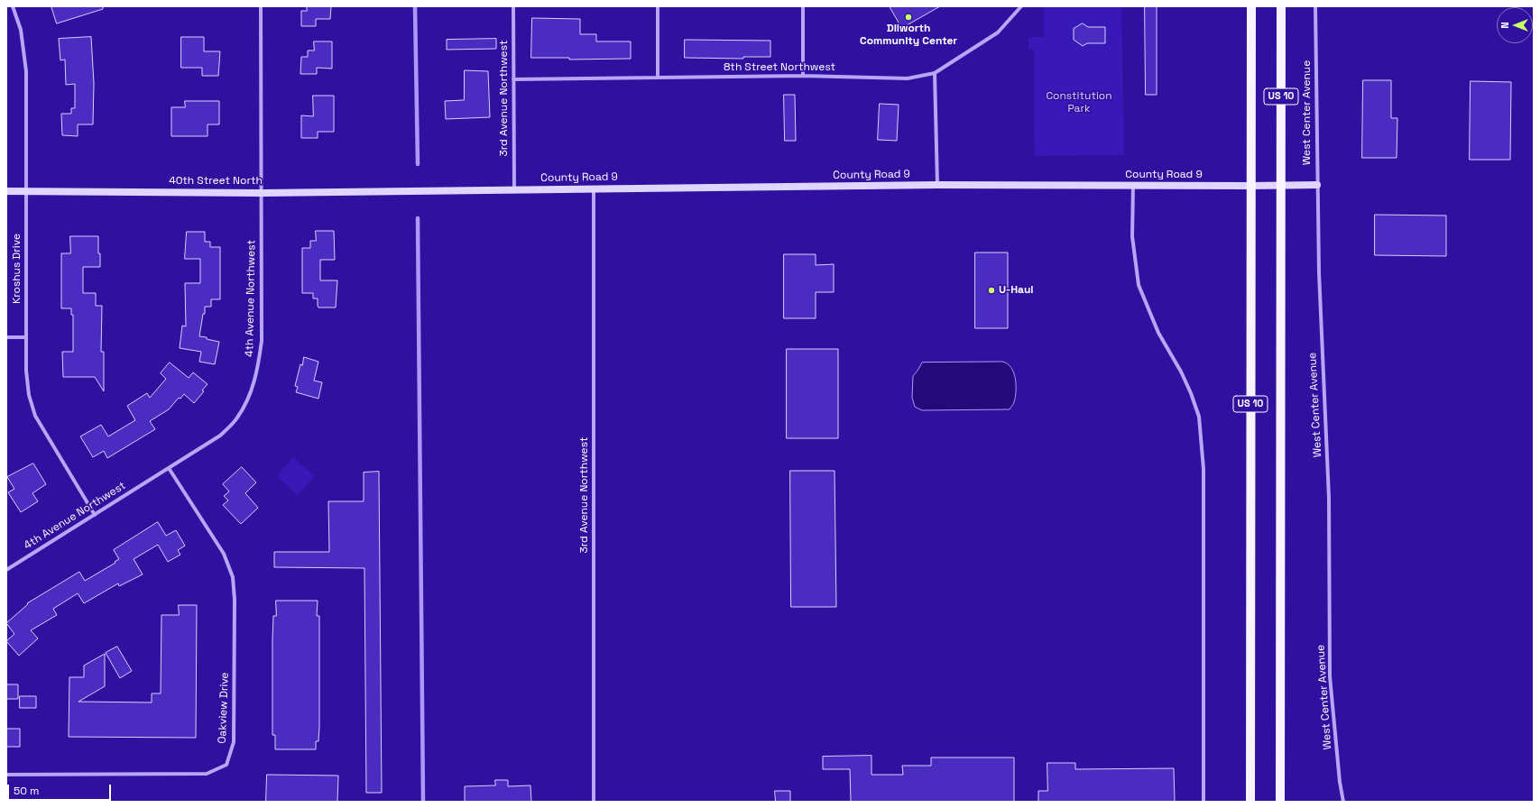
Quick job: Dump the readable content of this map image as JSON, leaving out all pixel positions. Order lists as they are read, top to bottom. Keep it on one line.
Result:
{"streets":{"main road":["US 10"],"street":["8th Street Northwest","3rd Avenue Northwest","West Center Avenue","County Road 9","40th Street North","Kroshus Drive","4th Avenue Northwest","Oakview Drive"]},"crossings":[["8th Street Northwest","3rd Avenue Northwest"],["US 10","County Road 9"],["3rd Avenue Northwest","County Road 9"],["West Center Avenue","County Road 9"],["County Road 9","40th Street North"],["40th Street North","Kroshus Drive"],["40th Street North","4th Avenue Northwest"],["Kroshus Drive","4th Avenue Northwest"],["4th Avenue Northwest","Oakview Drive"]],"parks":["Constitution Park"],"places":["Dilworth Community Center","U-Haul"],"scale_bar":"50 m","north":"left"}
